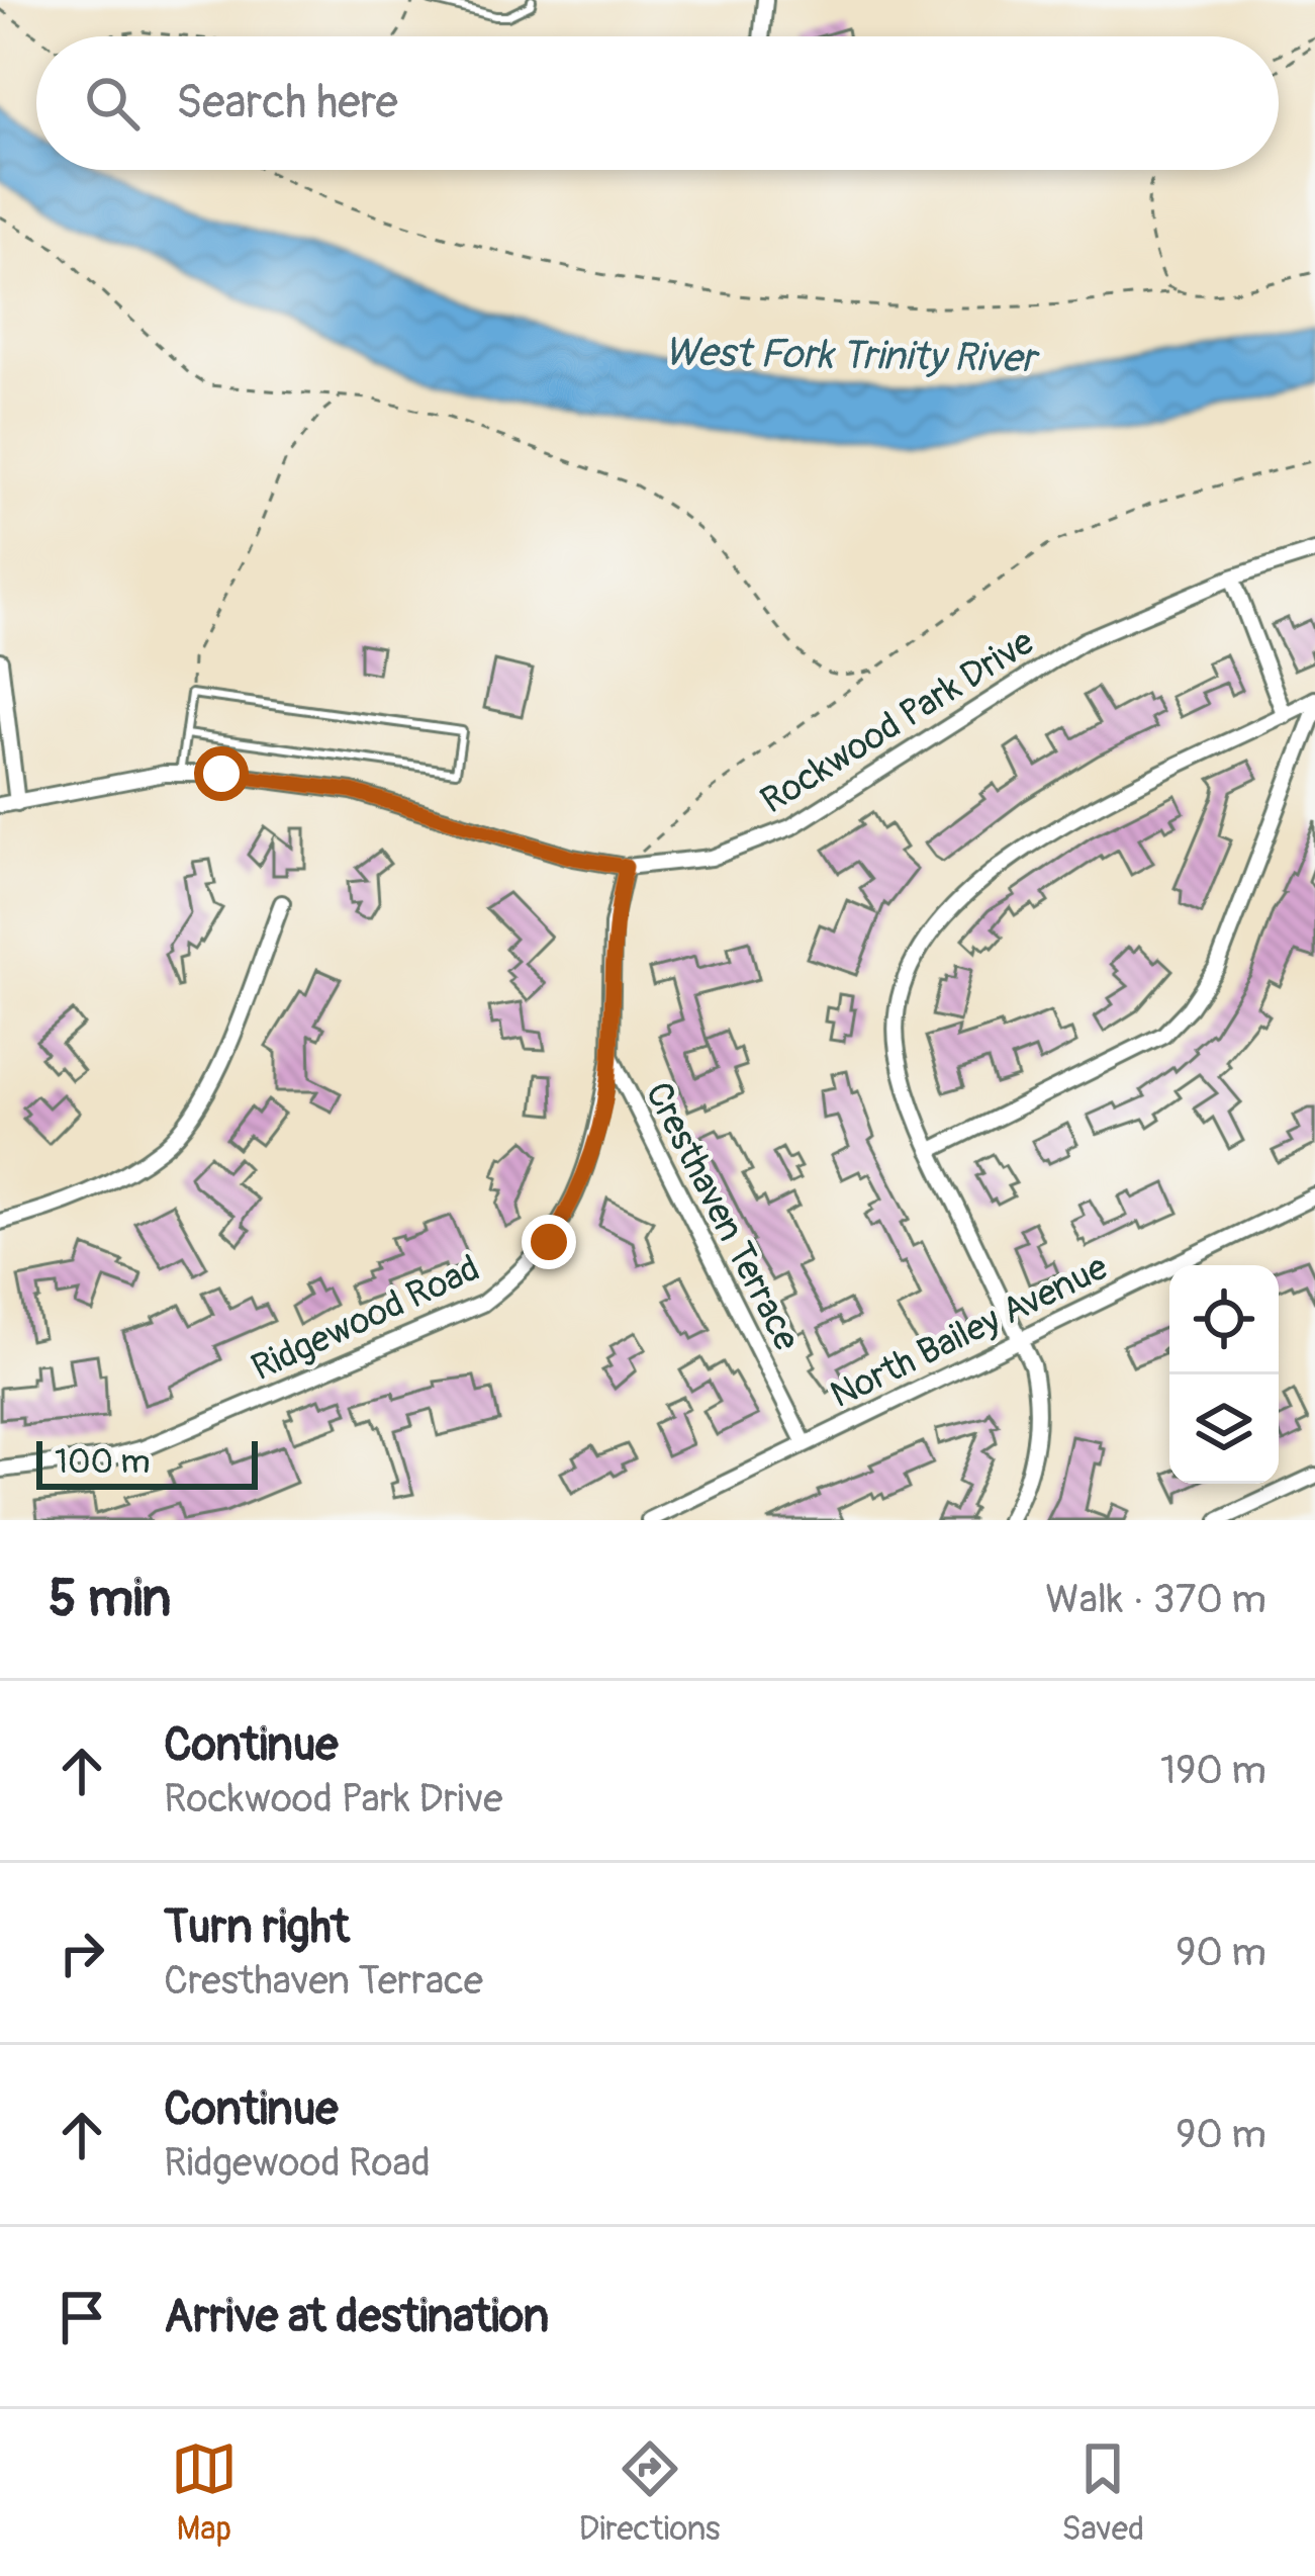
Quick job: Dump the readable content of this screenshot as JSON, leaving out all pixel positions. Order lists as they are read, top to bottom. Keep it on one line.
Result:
{"streets":{"street":["Rockwood Park Drive","Cresthaven Terrace","Ridgewood Road","North Bailey Avenue"]},"crossings":[["Rockwood Park Drive","Cresthaven Terrace"],["Cresthaven Terrace","Ridgewood Road"],["Cresthaven Terrace","North Bailey Avenue"]],"water":["West Fork Trinity River"],"scale_bar":"100 m","page":{"search":"Search here","scale":"100 m","heading":["5 min","Walk · 370 m"],"list":[["Continue","Rockwood Park Drive","190 m"],["Turn right","Cresthaven Terrace","90 m"],["Continue","Ridgewood Road","90 m"],"Arrive at destination"],"nav":["Map","Directions","Saved"]}}
